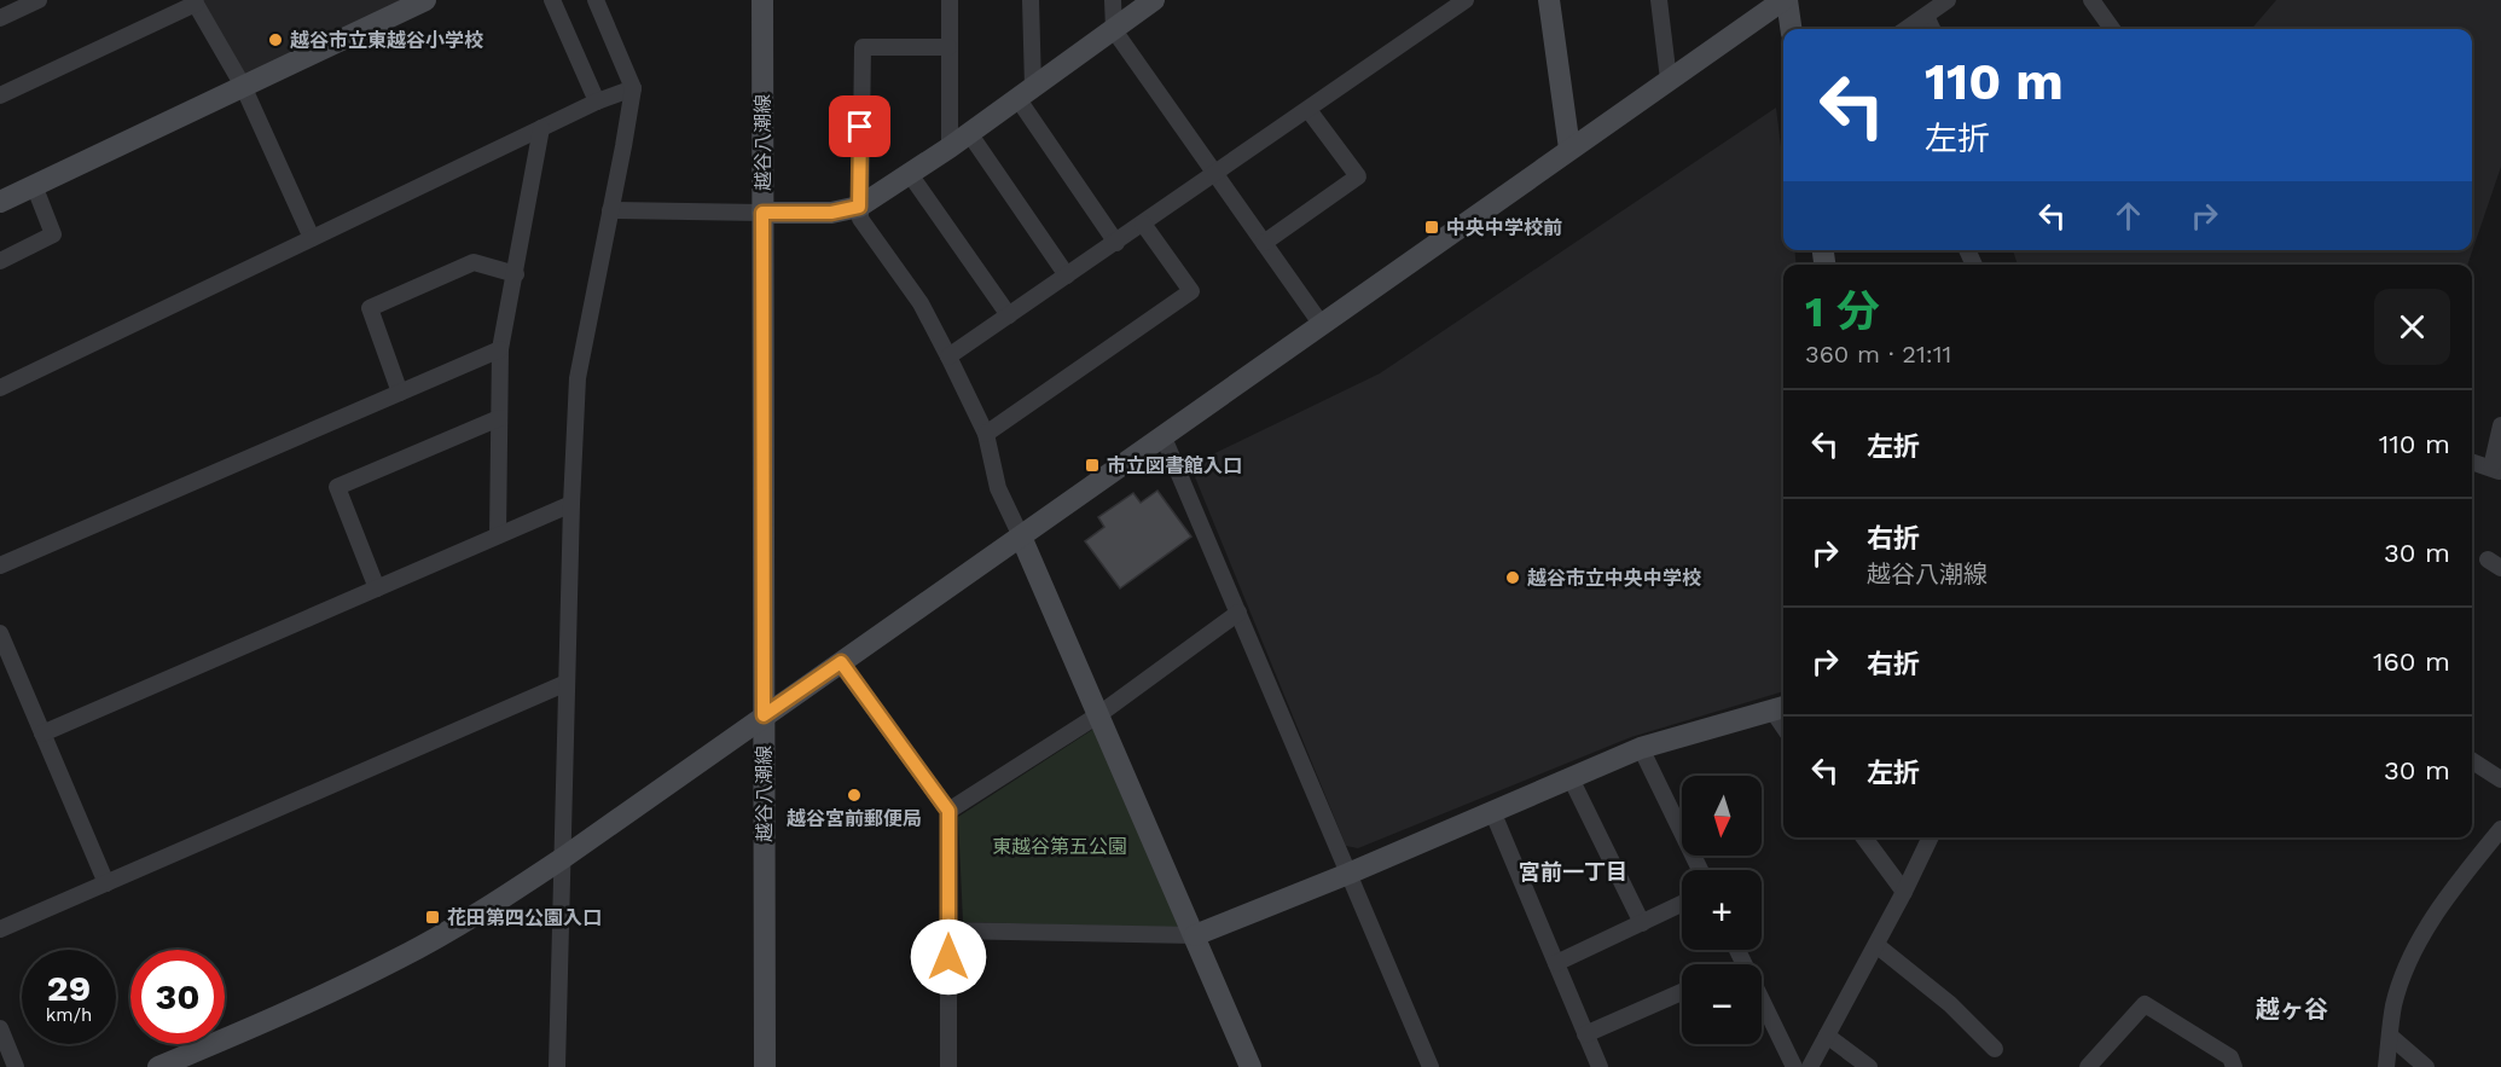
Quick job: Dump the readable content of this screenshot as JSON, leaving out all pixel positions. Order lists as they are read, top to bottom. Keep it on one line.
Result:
{"streets":{"street":["越谷八潮線"]},"districts":["宮前一丁目","越ヶ谷"],"parks":["東越谷第五公園"],"places":{"other":["越谷市立東越谷小学校","越谷市立中央中学校","越谷宮前郵便局"],"transit":["中央中学校前","市立図書館入口","花田第四公園入口"]},"north":"bottom","page":{"turn":["110 m","左折"],"heading":["1 分","360 m · 21:11"],"list":[{"name":"左折","value":"110 m"},{"name":"右折","note":"越谷八潮線","value":"30 m"},{"name":"右折","value":"160 m"},{"name":"左折","value":"30 m"}],"map_buttons":["+","−"],"speed":"29 km/h","limit":"30"}}
